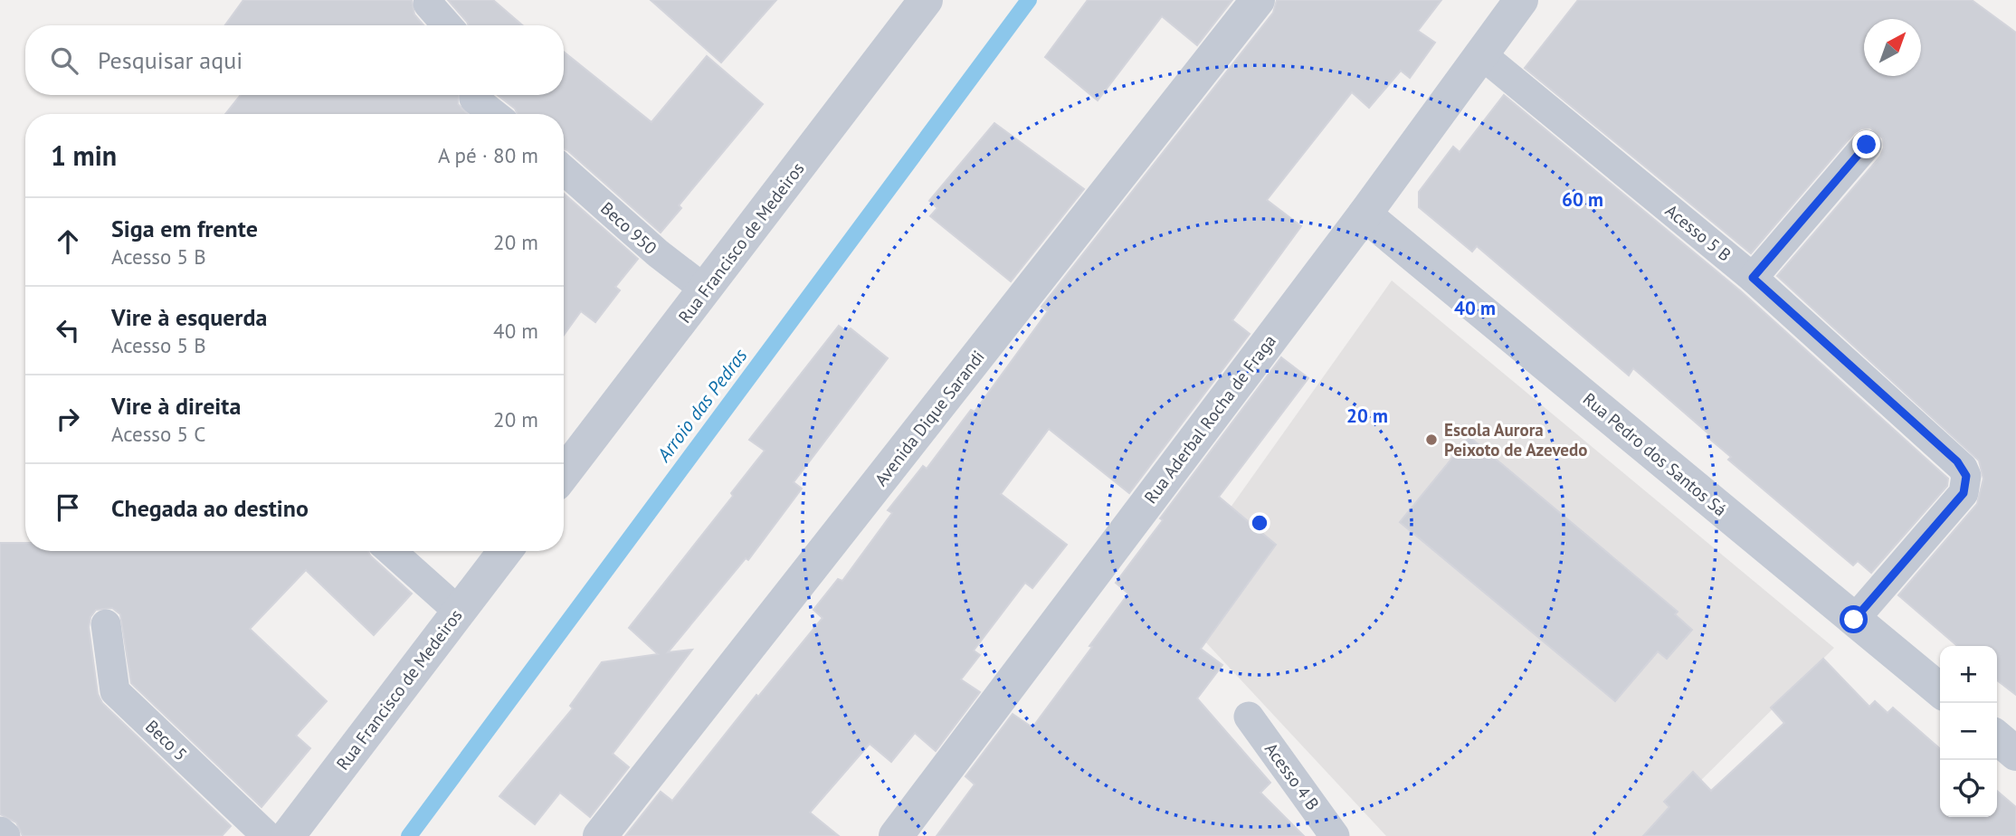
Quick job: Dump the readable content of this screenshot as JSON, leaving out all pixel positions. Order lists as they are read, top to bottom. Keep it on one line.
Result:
{"streets":{"street":["Rua Francisco de Medeiros","Avenida Dique Sarandi","Rua Aderbal Rocha de Fraga","Rua Pedro dos Santos Sá"],"lane":["Beco 950","Acesso 5 B","Beco 5","Acesso 4 B"]},"crossings":[["Beco 950","Rua Francisco de Medeiros"],["Acesso 5 B","Rua Aderbal Rocha de Fraga"],["Acesso 5 B","Rua Pedro dos Santos Sá"],["Rua Aderbal Rocha de Fraga","Rua Pedro dos Santos Sá"]],"water":["Arroio das Pedras"],"places":["Escola Aurora Peixoto de Azevedo"],"north":"top right","page":{"search":"Pesquisar aqui","heading":["1 min","A pé · 80 m"],"list":[["Siga em frente","Acesso 5 B","20 m"],["Vire à esquerda","Acesso 5 B","40 m"],["Vire à direita","Acesso 5 C","20 m"],"Chegada ao destino"],"map_buttons":["+","−"]},"rings":["60 m","40 m","20 m"]}
